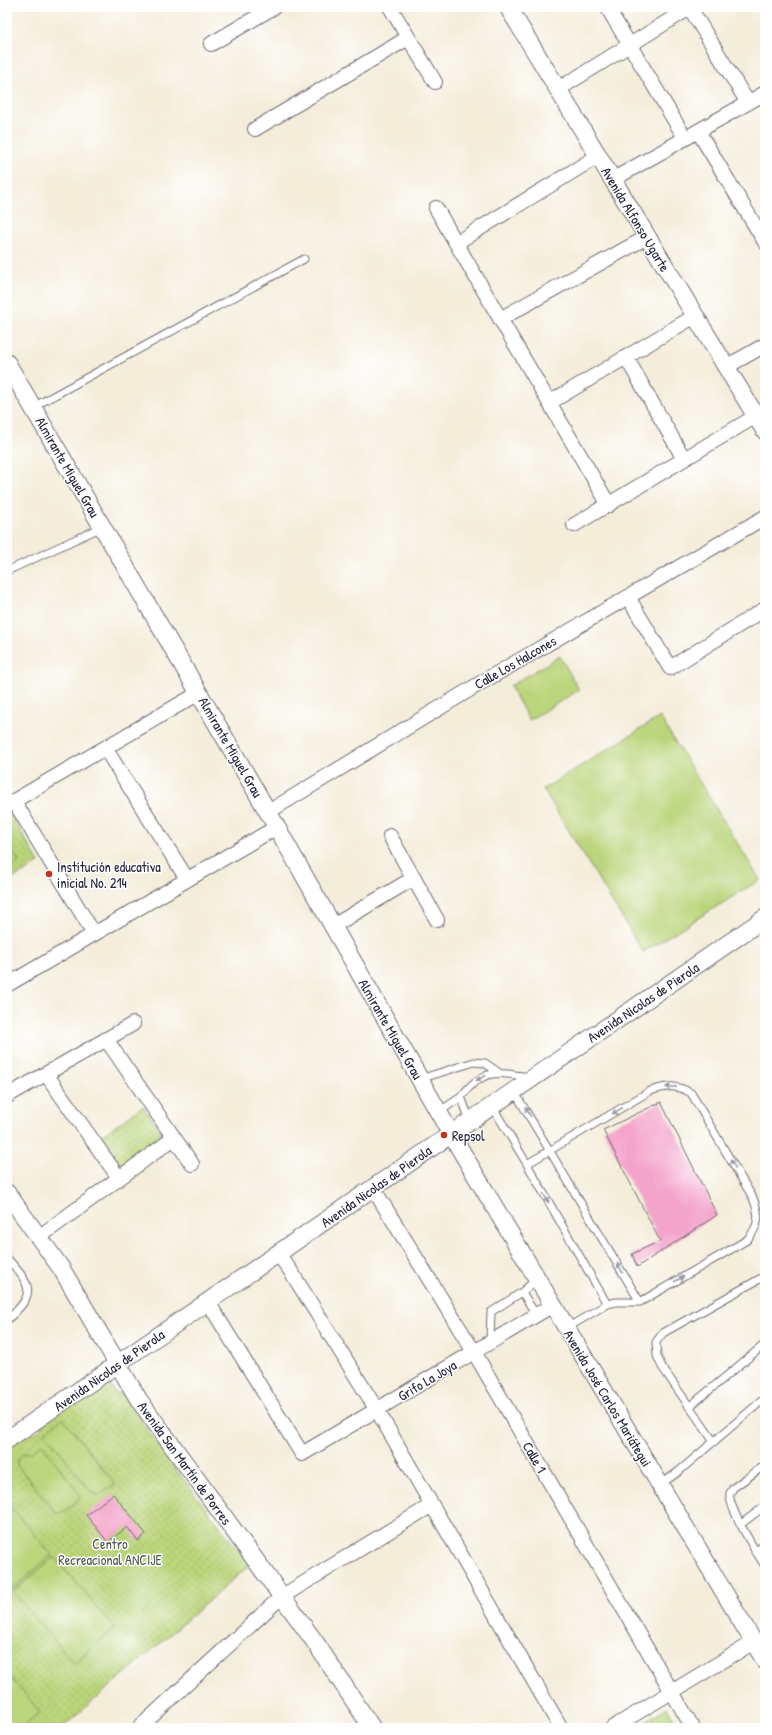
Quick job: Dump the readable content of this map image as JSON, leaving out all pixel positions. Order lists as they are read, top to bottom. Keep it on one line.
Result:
{"streets":{"street":["Avenida Alfonso Ugarte","Almirante Miguel Grau","Calle Los Halcones","Avenida Nicolas de Pierola","Grifo La Joya","Avenida José Carlos Mariátegui","Calle 1","Avenida San Martín de Porres"]},"crossings":[["Almirante Miguel Grau","Calle Los Halcones"],["Almirante Miguel Grau","Avenida Nicolas de Pierola"],["Almirante Miguel Grau","Avenida José Carlos Mariátegui"],["Avenida Nicolas de Pierola","Grifo La Joya"],["Avenida Nicolas de Pierola","Avenida José Carlos Mariátegui"],["Avenida Nicolas de Pierola","Calle 1"],["Avenida Nicolas de Pierola","Avenida San Martín de Porres"],["Grifo La Joya","Avenida José Carlos Mariátegui"],["Grifo La Joya","Calle 1"]],"parks":["Centro Recreacional ANCIJE"],"places":["Institución educativa inicial No. 214","Repsol"]}
